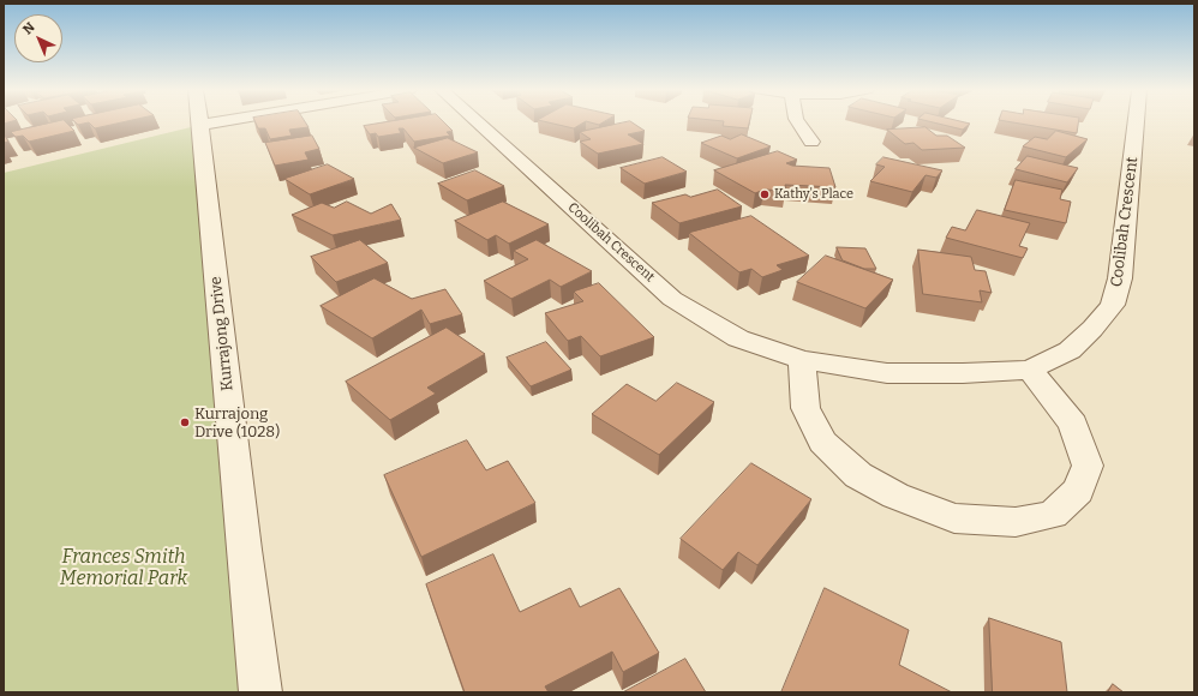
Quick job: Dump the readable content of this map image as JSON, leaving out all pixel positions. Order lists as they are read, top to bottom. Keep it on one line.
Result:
{"streets":{"street":["Coolibah Crescent","Kurrajong Drive"]},"parks":["Frances Smith Memorial Park"],"places":["Kathy's Place","Kurrajong Drive (1028)"],"north":"top left"}
